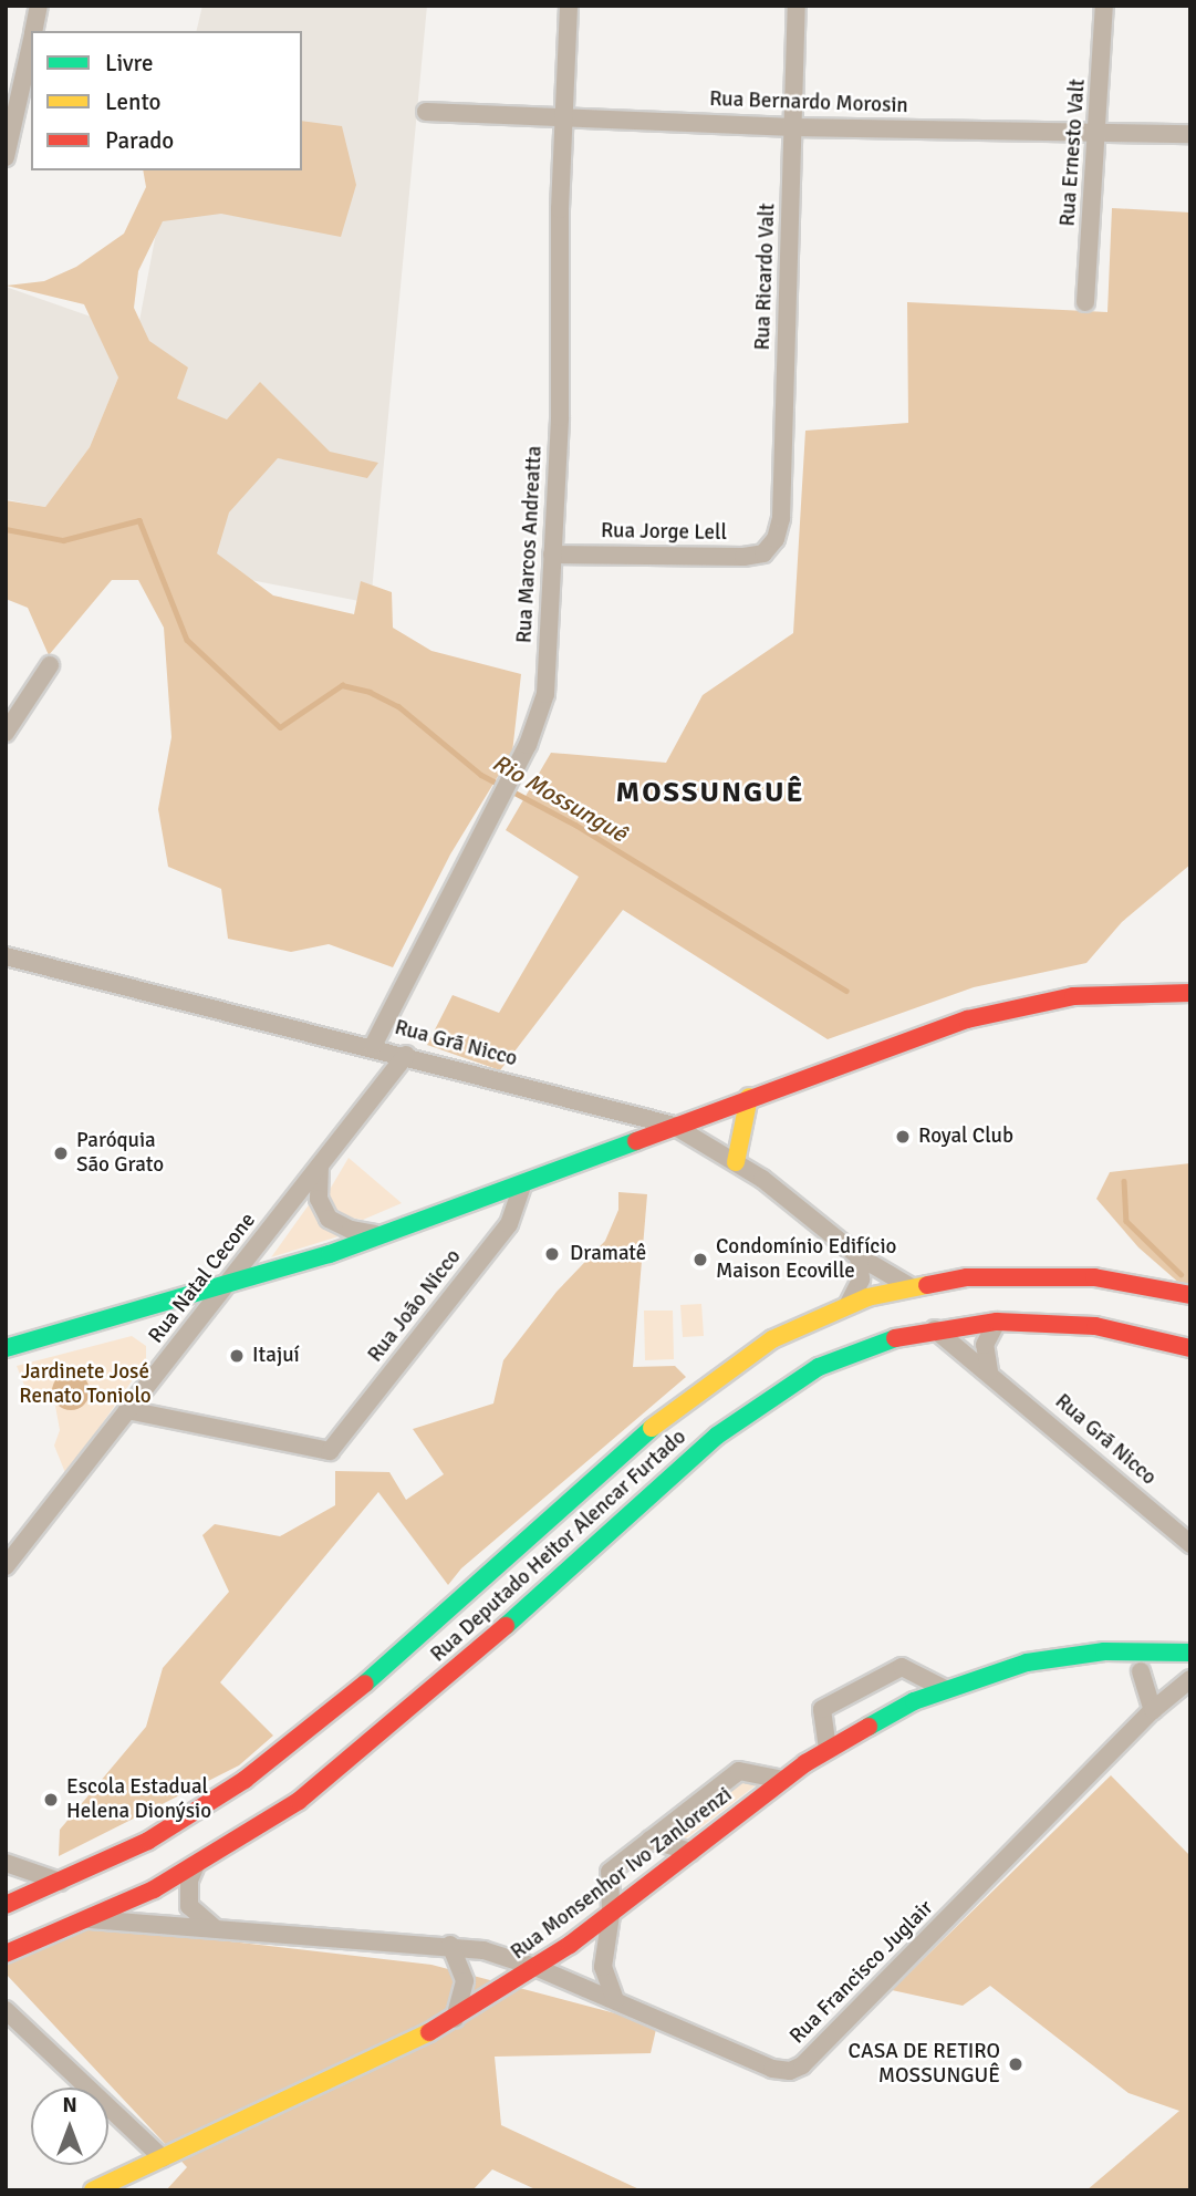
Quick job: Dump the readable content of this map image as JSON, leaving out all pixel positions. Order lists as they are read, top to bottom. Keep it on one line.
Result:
{"streets":{"street":["Rua Bernardo Morosin","Rua Ernesto Valt","Rua Ricardo Valt","Rua Jorge Lell","Rua Marcos Andreatta","Rua Grã Nicco","Rua Natal Cecone","Rua João Nicco","Rua Deputado Heitor Alencar Furtado","Rua Monsenhor Ivo Zanlorenzi","Rua Francisco Juglair"]},"crossings":[["Rua Bernardo Morosin","Rua Ernesto Valt"],["Rua Bernardo Morosin","Rua Ricardo Valt"],["Rua Bernardo Morosin","Rua Marcos Andreatta"],["Rua Ricardo Valt","Rua Jorge Lell"],["Rua Jorge Lell","Rua Marcos Andreatta"],["Rua Marcos Andreatta","Rua Grã Nicco"],["Rua Grã Nicco","Rua Natal Cecone"],["Rua Grã Nicco","Rua Deputado Heitor Alencar Furtado"],["Rua Natal Cecone","Rua João Nicco"],["Rua Deputado Heitor Alencar Furtado","Rua Francisco Juglair"],["Rua Monsenhor Ivo Zanlorenzi","Rua Francisco Juglair"]],"districts":["MOSSUNGUÊ"],"water":["Rio Mossunguê"],"parks":["Jardinete José Renato Toniolo"],"places":["Royal Club","Paróquia São Grato","Dramatê","Condomínio Edifício Maison Ecoville","Itajuí","Escola Estadual Helena Dionýsio","CASA DE RETIRO MOSSUNGUÊ"],"legend":["Livre","Lento","Parado"],"north":"top"}
